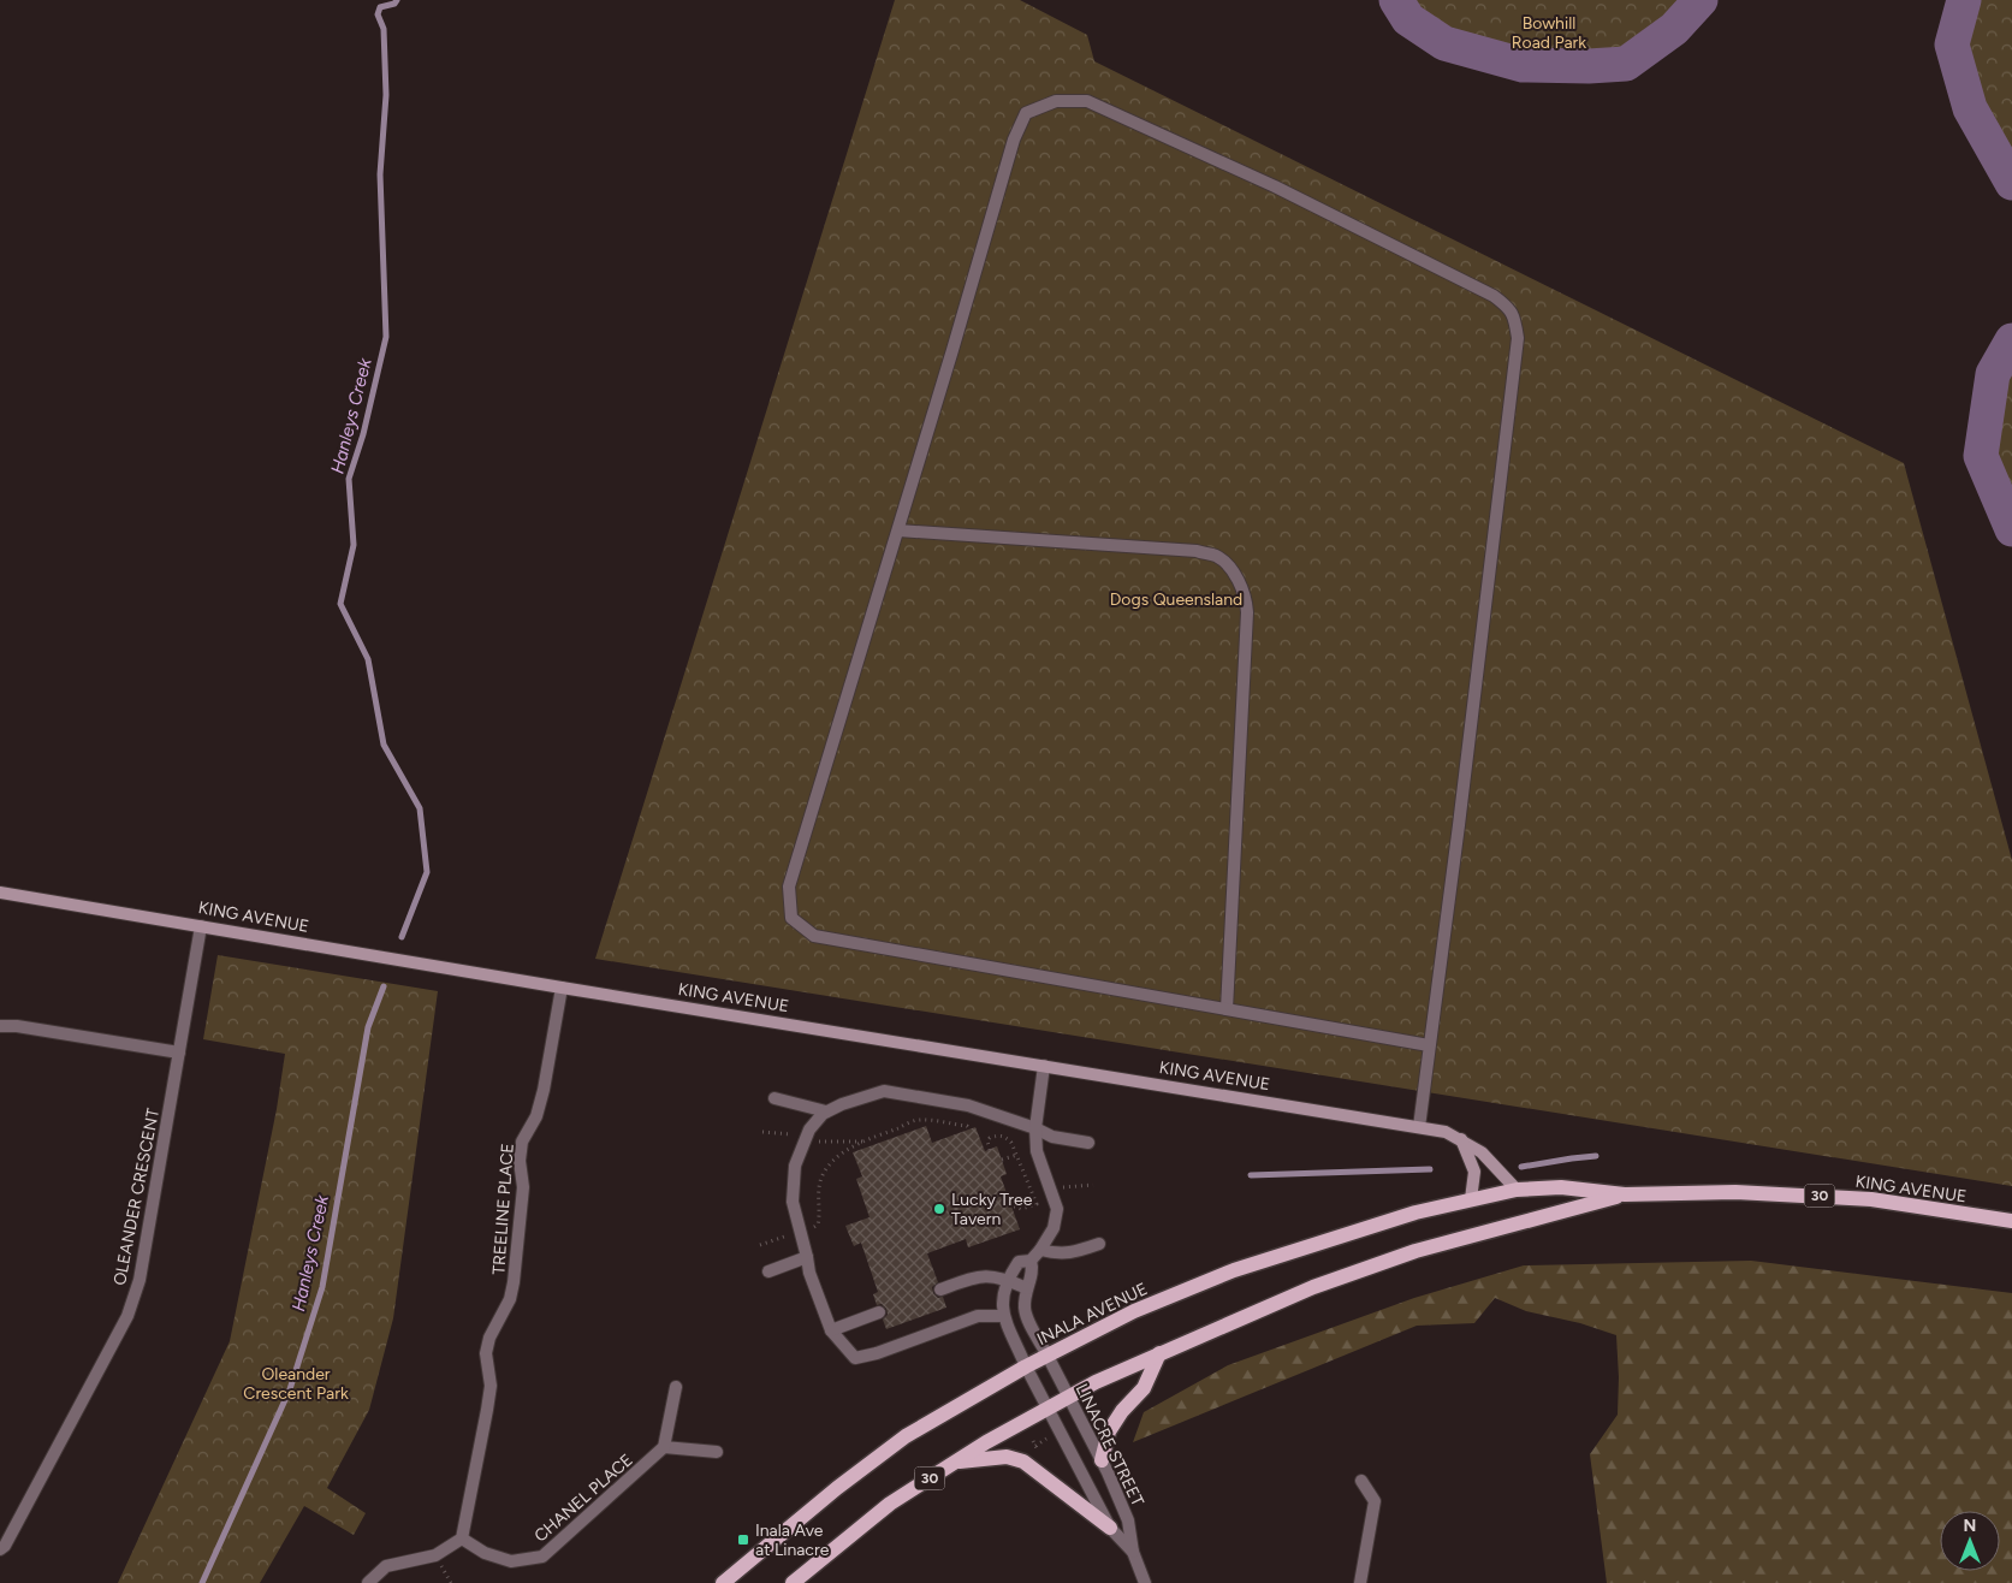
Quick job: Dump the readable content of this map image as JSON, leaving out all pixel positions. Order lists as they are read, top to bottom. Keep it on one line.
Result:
{"streets":{"main road":["KING AVENUE","30","INALA AVENUE"],"street":["OLEANDER CRESCENT","TREELINE PLACE","LINACRE STREET","CHANEL PLACE"]},"crossings":[["KING AVENUE","30"],["KING AVENUE","OLEANDER CRESCENT"],["KING AVENUE","TREELINE PLACE"],["KING AVENUE","INALA AVENUE"],["30","LINACRE STREET"],["TREELINE PLACE","CHANEL PLACE"],["INALA AVENUE","LINACRE STREET"]],"water":["Hanleys Creek"],"parks":["Bowhill Road Park","Dogs Queensland","Oleander Crescent Park"],"places":{"other":["Lucky Tree Tavern"],"transit":["Inala Ave at Linacre"]},"north":"top"}
